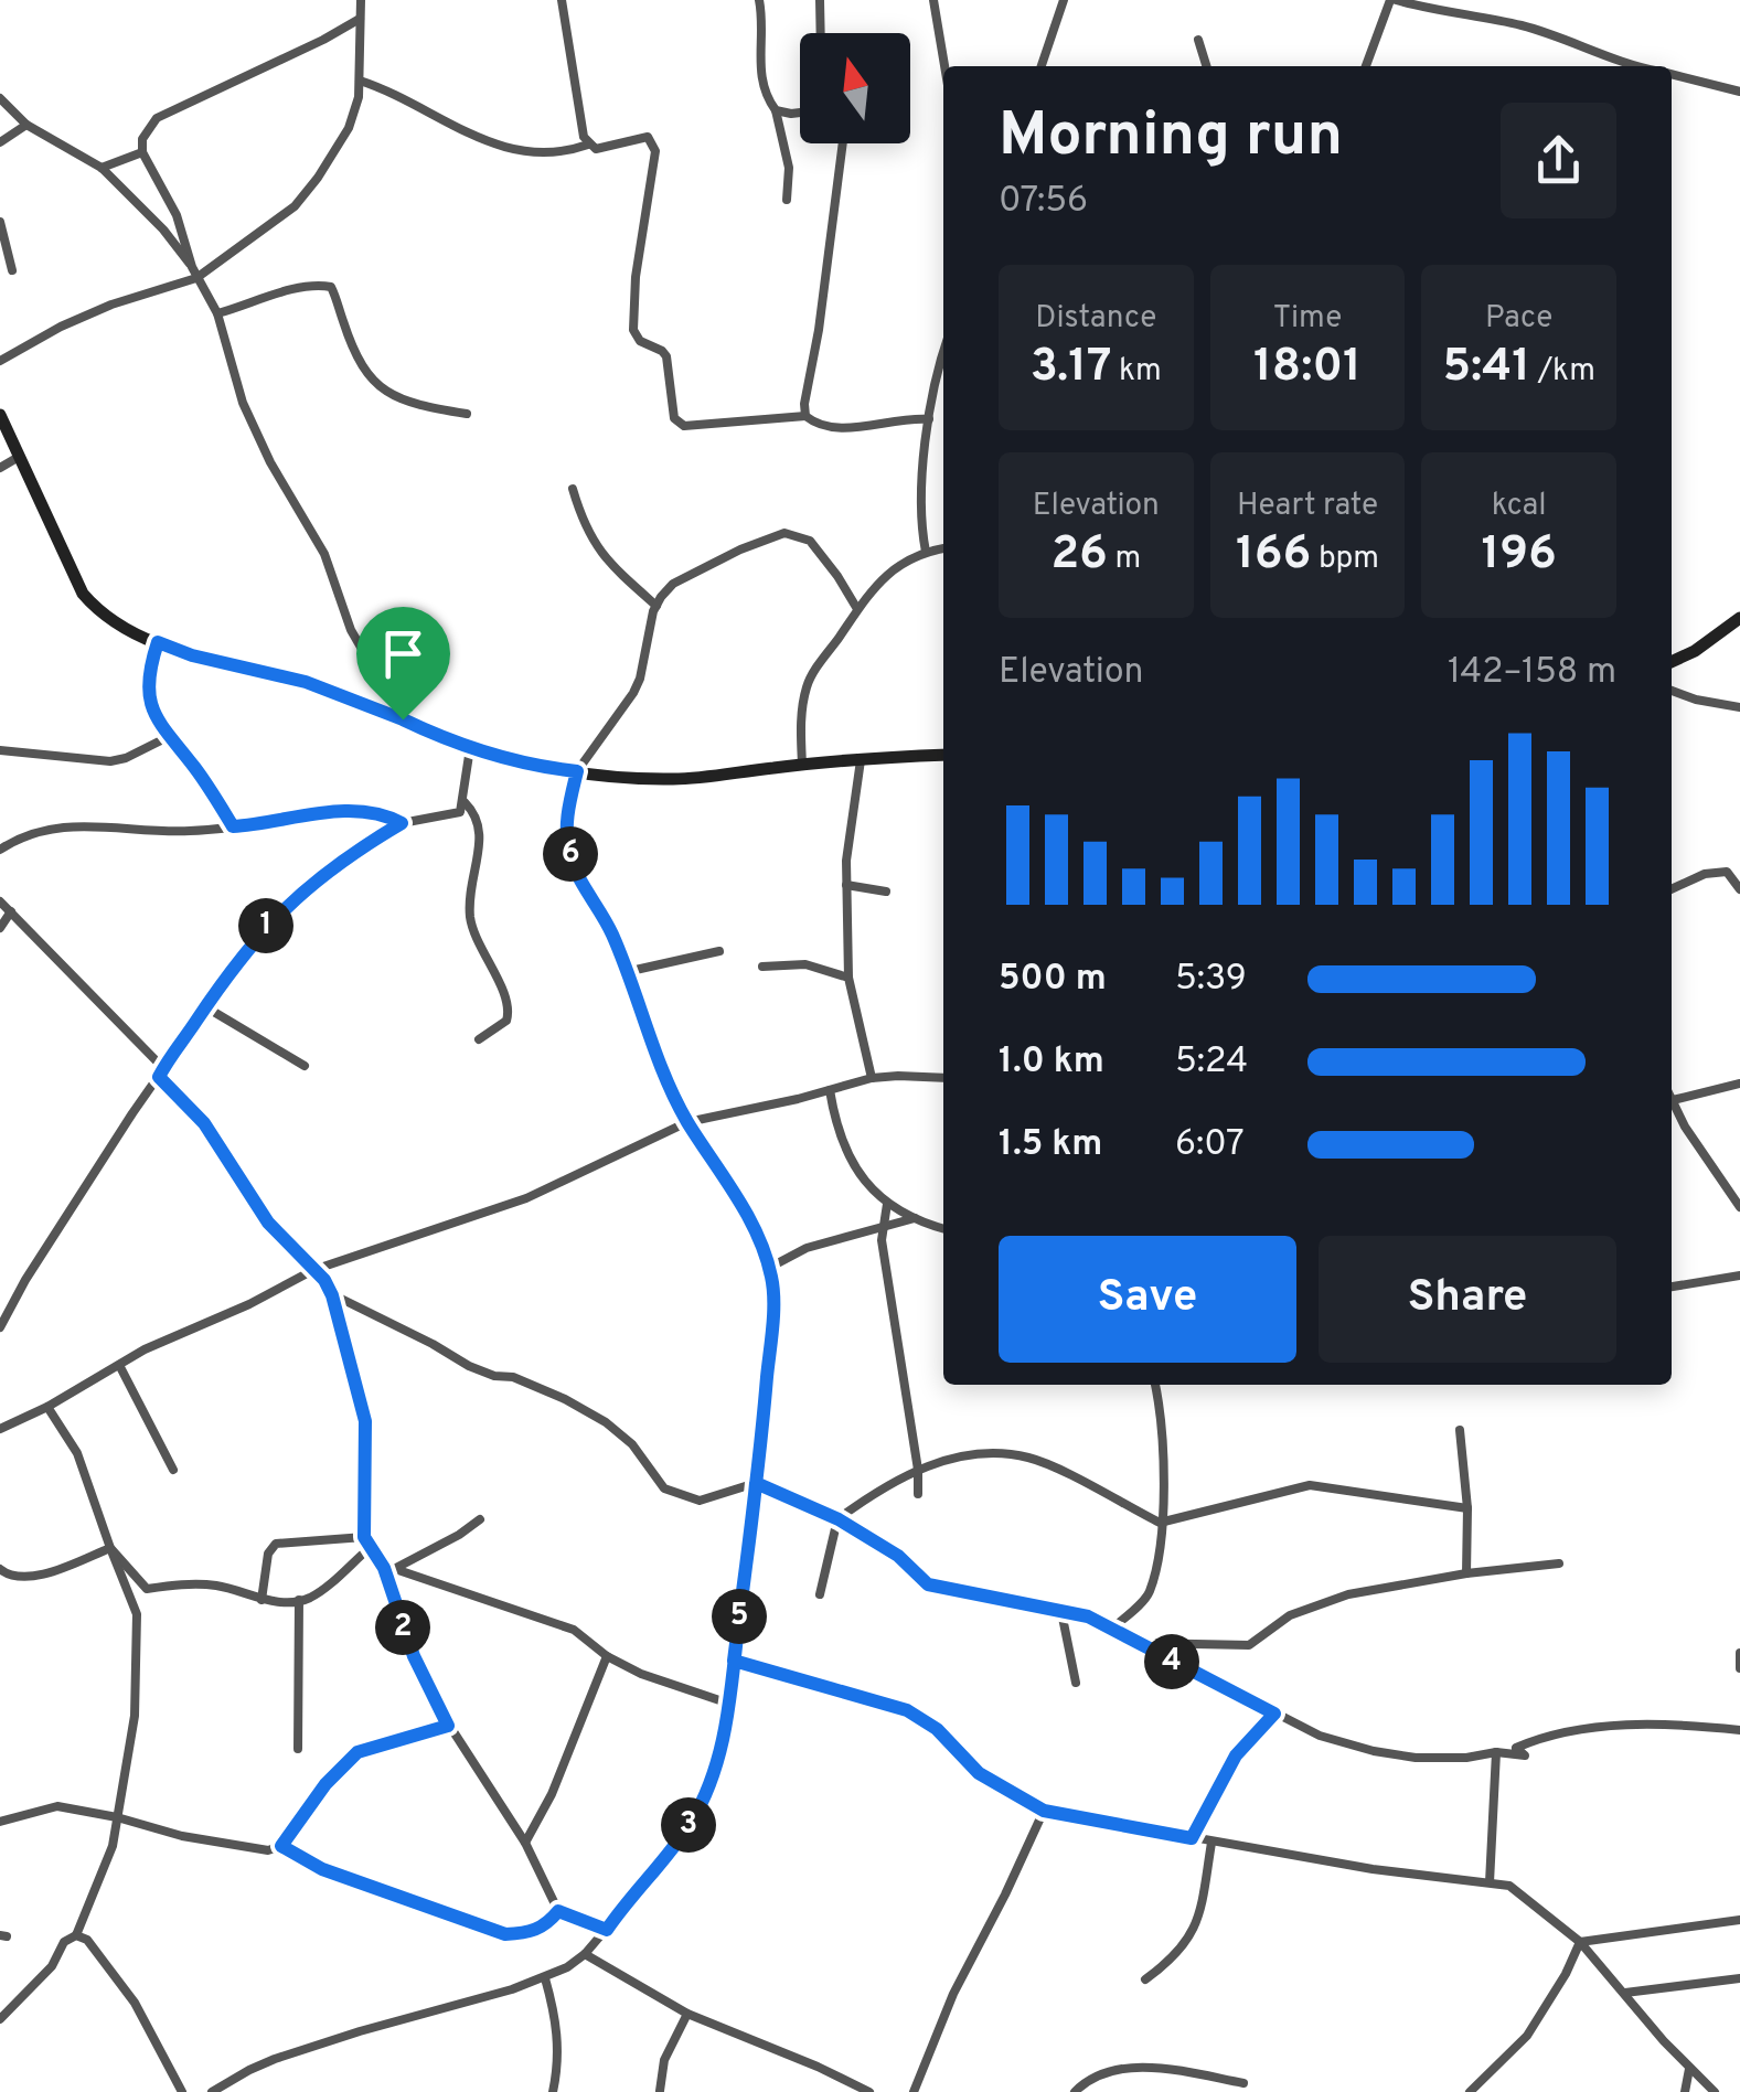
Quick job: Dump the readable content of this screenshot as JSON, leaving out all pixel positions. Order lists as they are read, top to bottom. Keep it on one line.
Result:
{"north":"top","page":{"heading":["Morning run","07:56"],"stats":[["Distance","3.17 km"],["Time","18:01"],["Pace","5:41 /km"],["Elevation","26 m"],["Heart rate","166 bpm"],["kcal","196"]],"chart":["Elevation","142–158 m"],"pins":["6","1","5","2","4","3"],"list":[{"name":"500 m","note":"5:39"},{"name":"1.0 km","note":"5:24"},{"name":"1.5 km","note":"6:07"}],"buttons":["Save","Share"]}}
